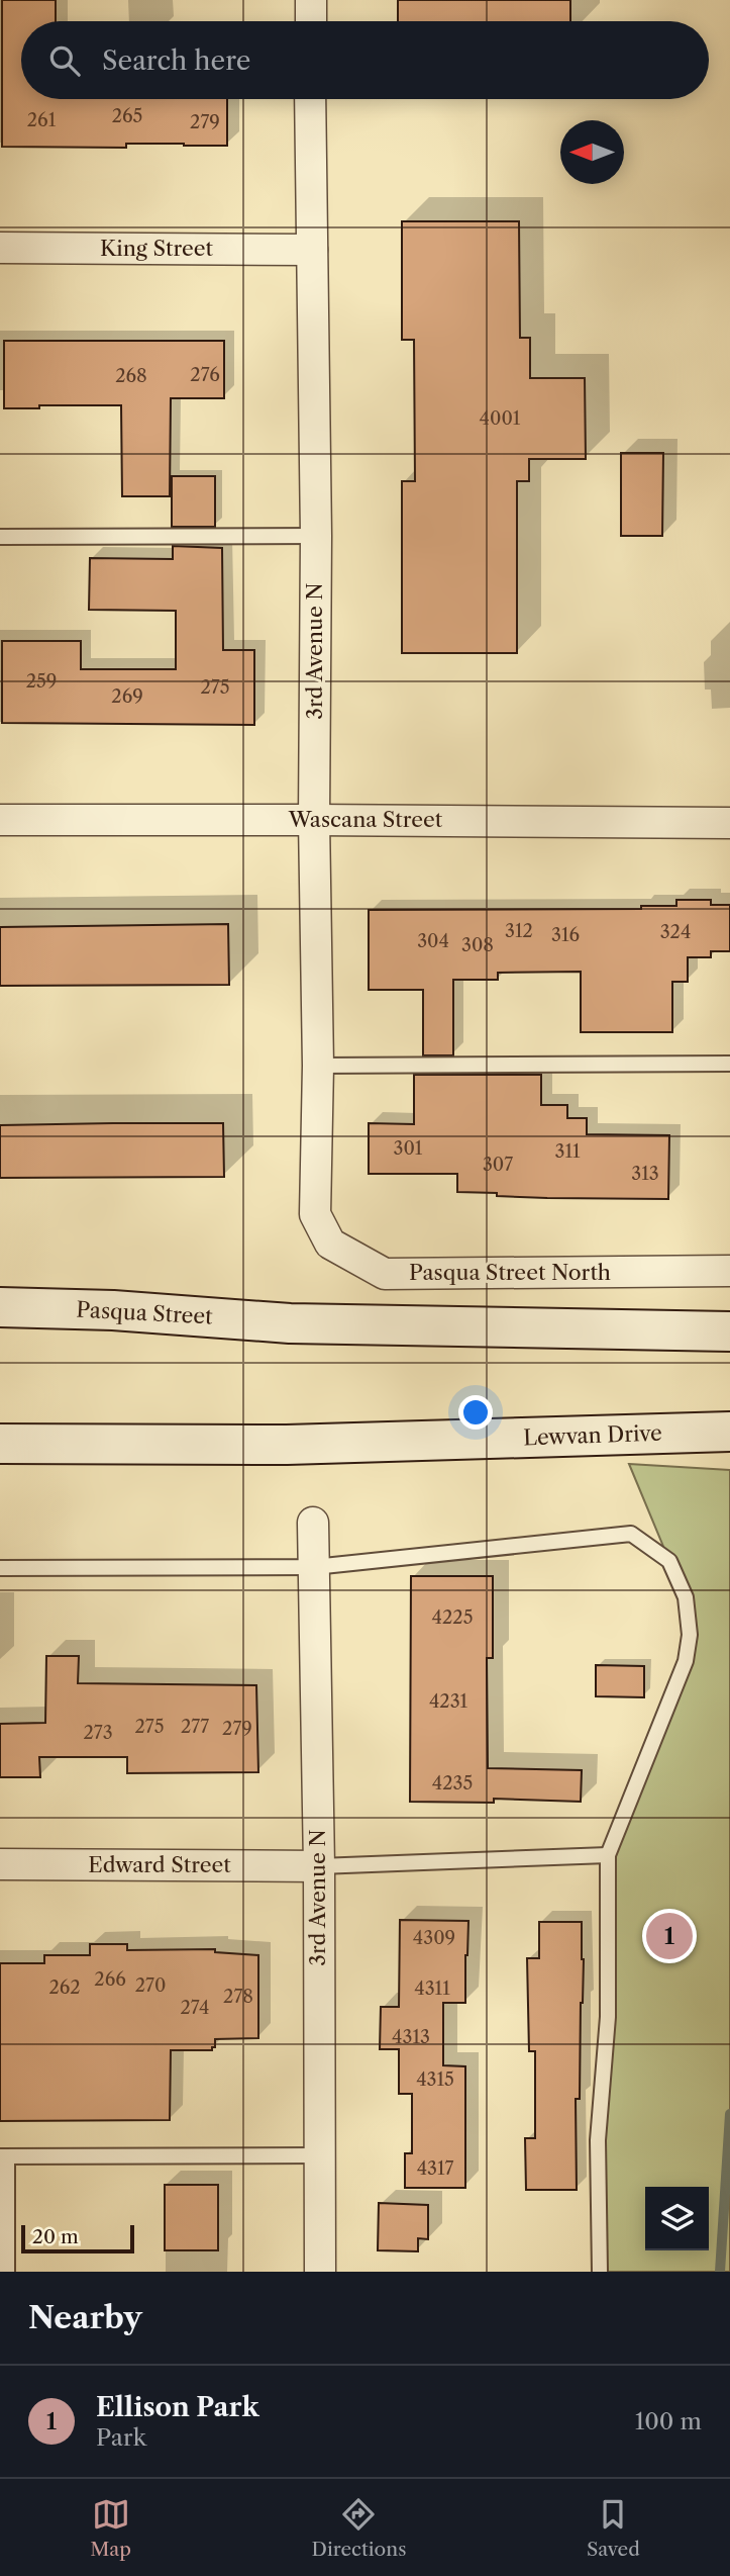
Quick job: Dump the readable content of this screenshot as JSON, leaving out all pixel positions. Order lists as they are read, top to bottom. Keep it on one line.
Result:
{"streets":{"main road":["Pasqua Street","Lewvan Drive"],"street":["King Street","3rd Avenue N","Wascana Street","Pasqua Street North","Edward Street"]},"crossings":[["King Street","3rd Avenue N"],["3rd Avenue N","Wascana Street"],["3rd Avenue N","Pasqua Street North"],["3rd Avenue N","Edward Street"]],"house_numbers":["265","261","279","276","268","4001","259","275","269","312","324","316","304","308","301","311","307","313","4225","4231","275","277","279","273","4235","4309","266","270","262","4311","278","274","4313","4315","4317"],"scale_bar":"20 m","north":"left","page":{"search":"Search here","pins":"1","scale":"20 m","heading":"Nearby","list":[{"mark":"1","name":"Ellison Park","note":"Park","value":"100 m"}],"nav":["Map","Directions","Saved"]}}
